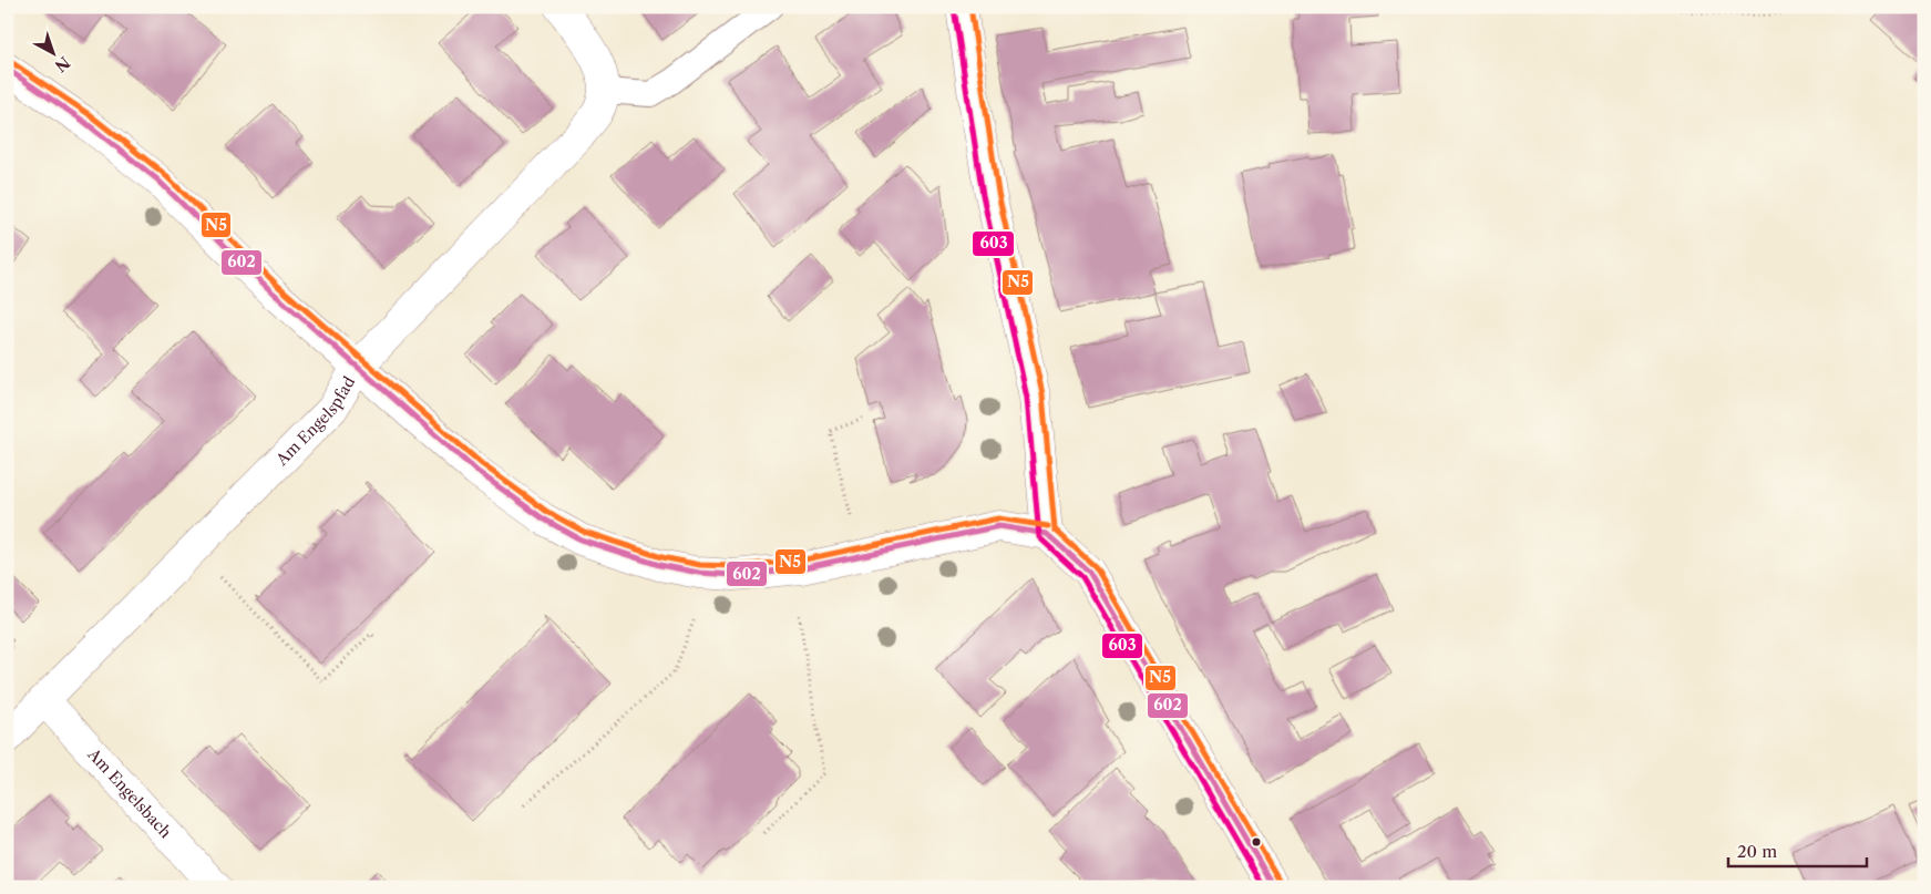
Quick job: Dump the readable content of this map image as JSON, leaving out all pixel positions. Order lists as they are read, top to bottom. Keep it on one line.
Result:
{"streets":{"street":["Am Engelspfad","Am Engelsbach"]},"crossings":[["Am Engelspfad","Am Engelsbach"]],"lines":["transit line N5","transit line 603","transit line 602"],"scale_bar":"20 m","north":"bottom right"}
